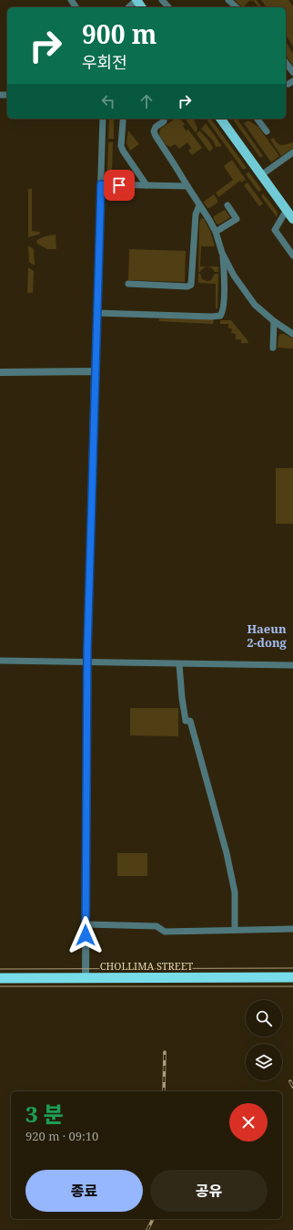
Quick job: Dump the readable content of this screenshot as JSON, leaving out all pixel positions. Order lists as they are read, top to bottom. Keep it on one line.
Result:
{"streets":{"highway":["CHOLLIMA STREET"]},"districts":["Haeun 2-dong"],"page":{"turn":["900 m","우회전"],"heading":["3 분","920 m · 09:10"],"buttons":["종료","공유"]}}
